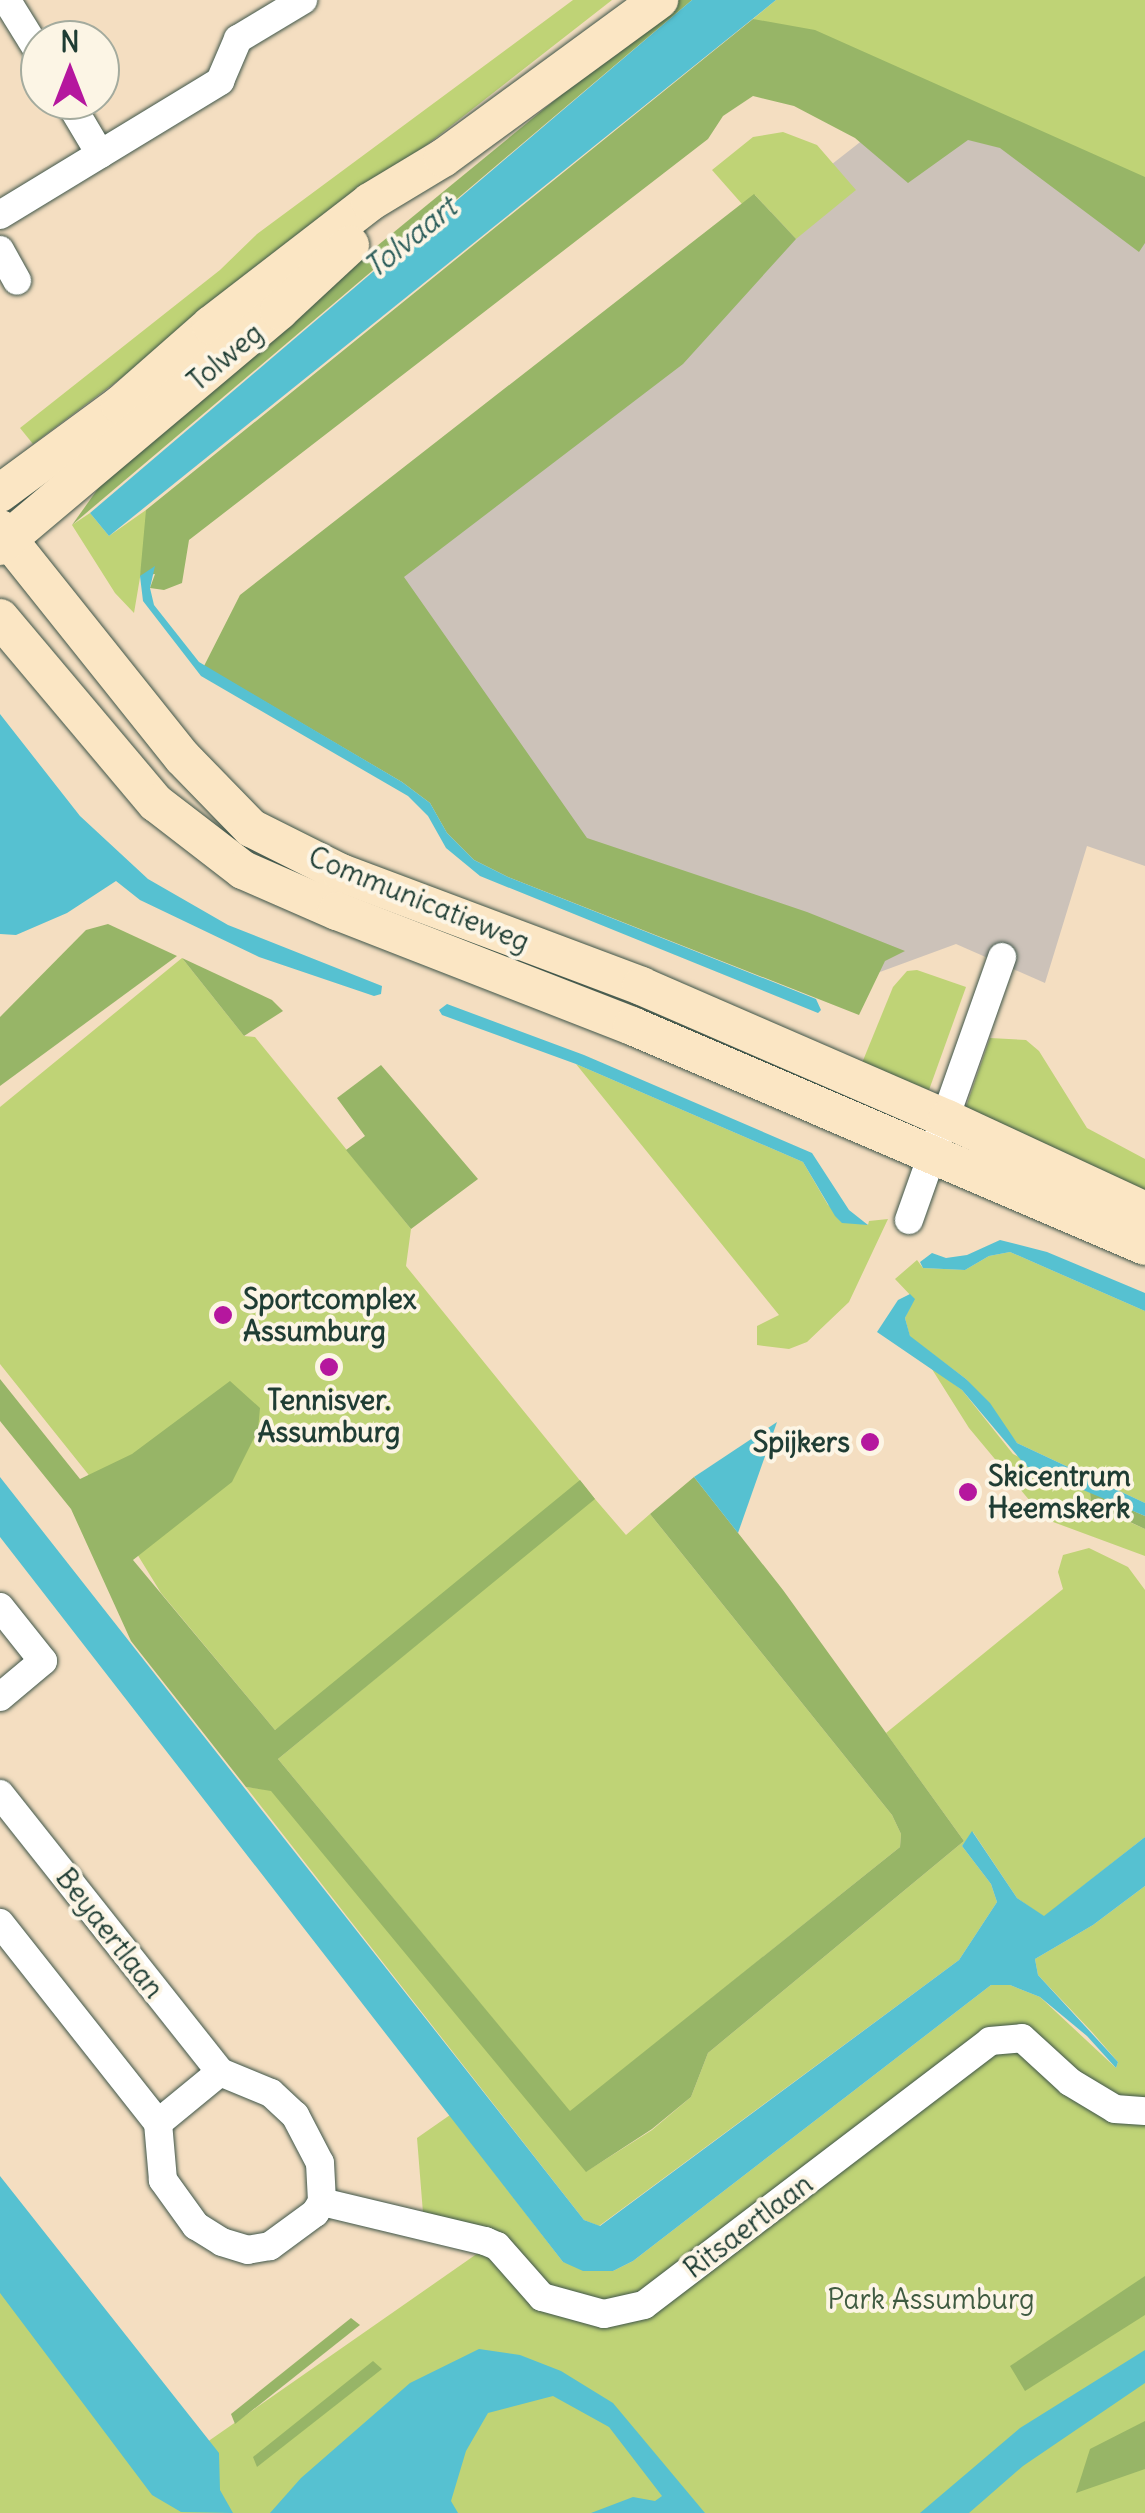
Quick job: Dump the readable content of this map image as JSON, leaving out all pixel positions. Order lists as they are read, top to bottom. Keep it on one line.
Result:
{"streets":{"main road":["Tolweg","Communicatieweg"],"street":["Beyaertlaan","Ritsaertlaan"]},"crossings":[["Tolweg","Communicatieweg"],["Beyaertlaan","Ritsaertlaan"]],"water":["Tolvaart"],"parks":["Park Assumburg"],"places":["Sportcomplex Assumburg","Tennisver. Assumburg","Spijkers","Skicentrum Heemskerk"],"north":"top"}
